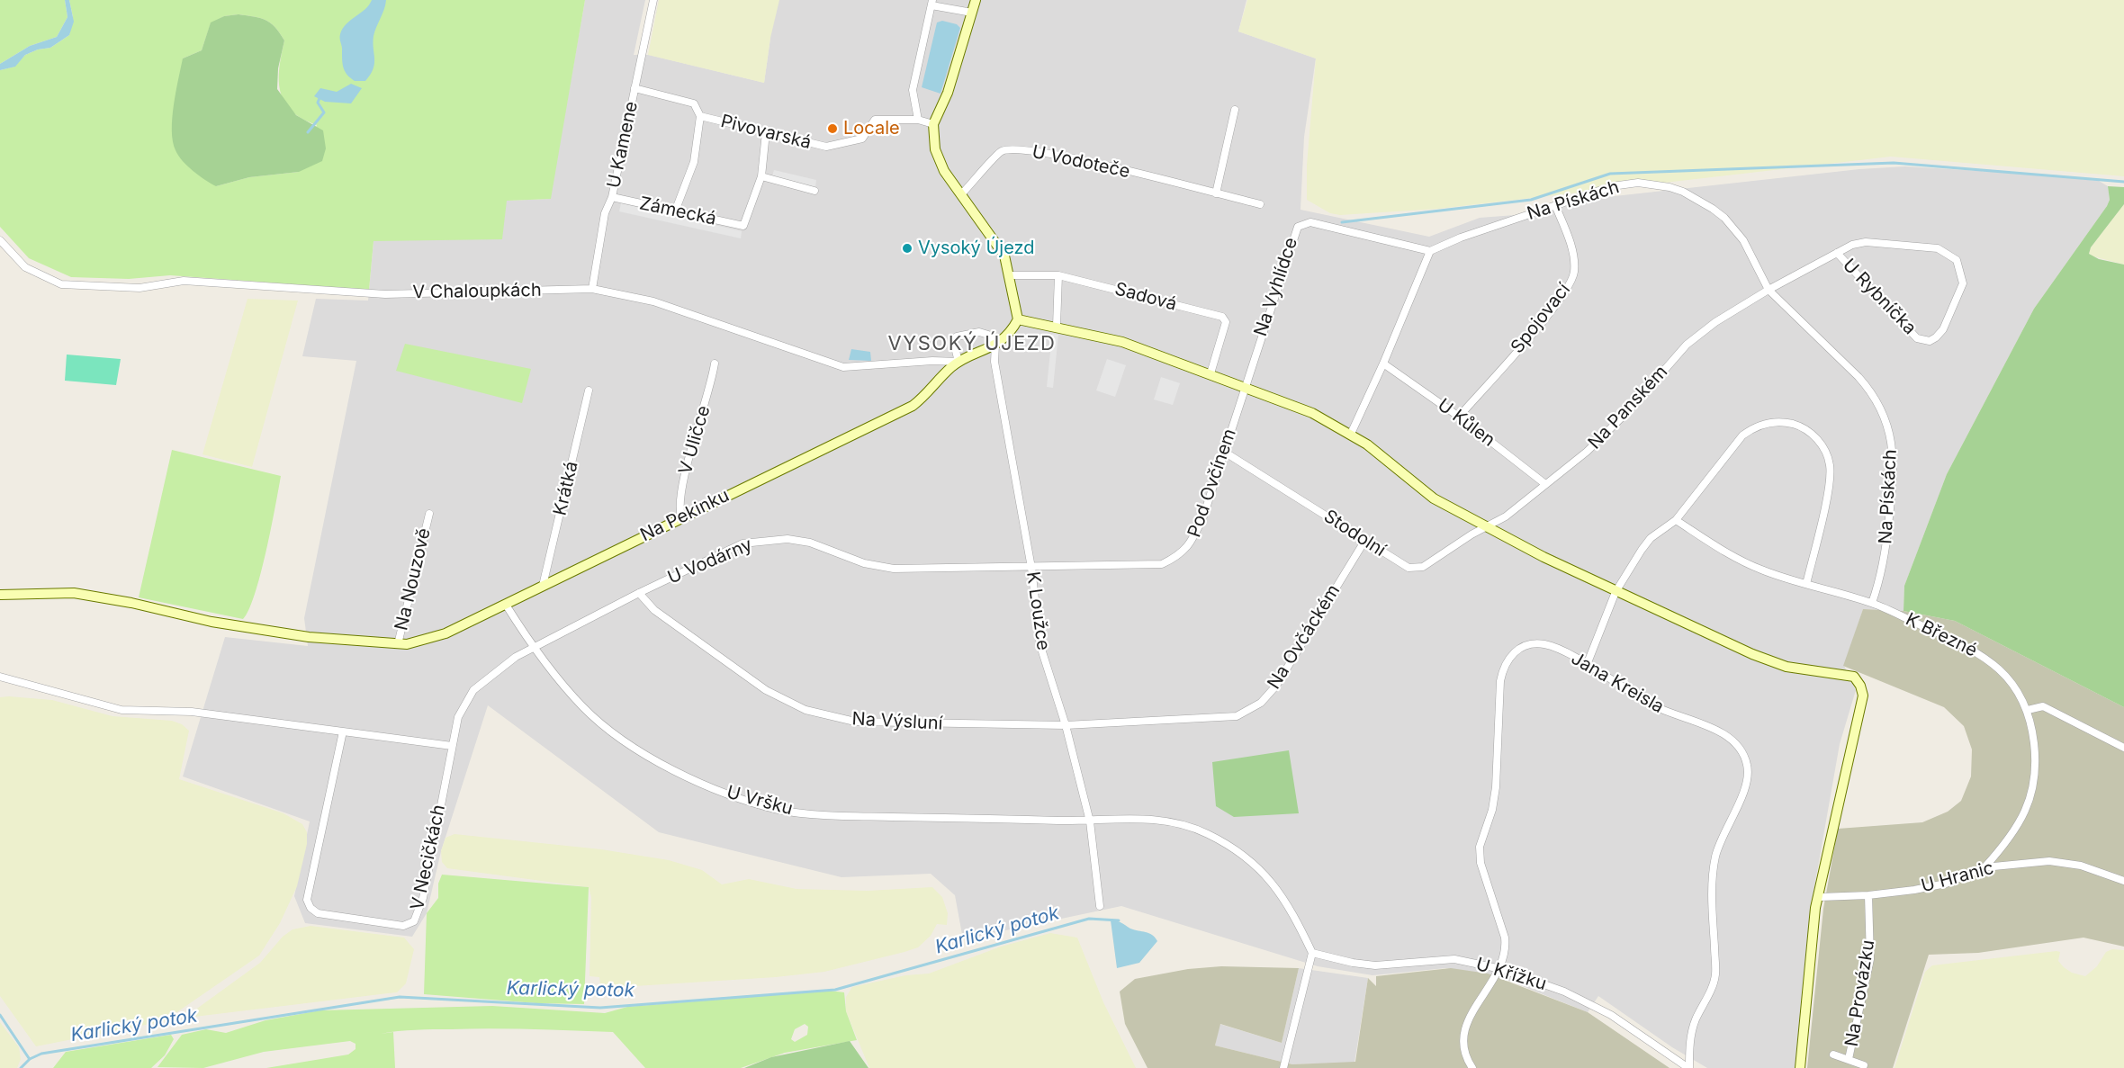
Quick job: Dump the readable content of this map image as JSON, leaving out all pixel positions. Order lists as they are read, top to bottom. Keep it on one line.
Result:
{"streets":{"street":["Pivovarská","U Kamene","U Vodoteče","Na Pískách","Zámecká","Na Vyhlídce","V Chaloupkách","Sadová","U Rybníčka","Spojovací","Na Panském","U Kůlen","V Uličce","Pod Ovčínem","Krátká","Na Pekinku","Stodolní","U Vodárny","Na Nouzově","K Loužce","K Březné","Na Ovčáckém","Jana Kreisla","Na Výsluní","U Vršku","V Necičkách","U Hranic","U Křížku","Na Provázku"]},"crossings":[["Pivovarská","U Kamene"],["Pivovarská","Zámecká"],["U Kamene","Zámecká"],["U Kamene","V Chaloupkách"],["Na Pískách","Na Vyhlídce"],["Na Pískách","U Rybníčka"],["Na Pískách","Spojovací"],["Na Pískách","Na Panském"],["Na Pískách","K Březné"],["Na Vyhlídce","Pod Ovčínem"],["V Chaloupkách","Na Pekinku"],["U Rybníčka","Na Panském"],["Spojovací","U Kůlen"],["Na Panském","U Kůlen"],["Na Panském","Stodolní"],["V Uličce","Na Pekinku"],["Pod Ovčínem","Stodolní"],["Pod Ovčínem","U Vodárny"],["Pod Ovčínem","K Loužce"],["Krátká","Na Pekinku"],["Na Pekinku","Na Nouzově"],["Na Pekinku","U Vršku"],["Stodolní","Na Ovčáckém"],["U Vodárny","K Loužce"],["U Vodárny","Na Výsluní"],["U Vodárny","U Vršku"],["U Vodárny","V Necičkách"],["K Loužce","Na Ovčáckém"],["K Loužce","Na Výsluní"],["K Loužce","U Vršku"],["K Březné","U Hranic"],["Na Ovčáckém","Na Výsluní"],["Jana Kreisla","U Křížku"],["U Vršku","U Křížku"],["U Hranic","Na Provázku"]],"districts":["VYSOKÝ ÚJEZD"],"water":["Karlický potok"],"places":["Locale","Vysoký Újezd"]}
